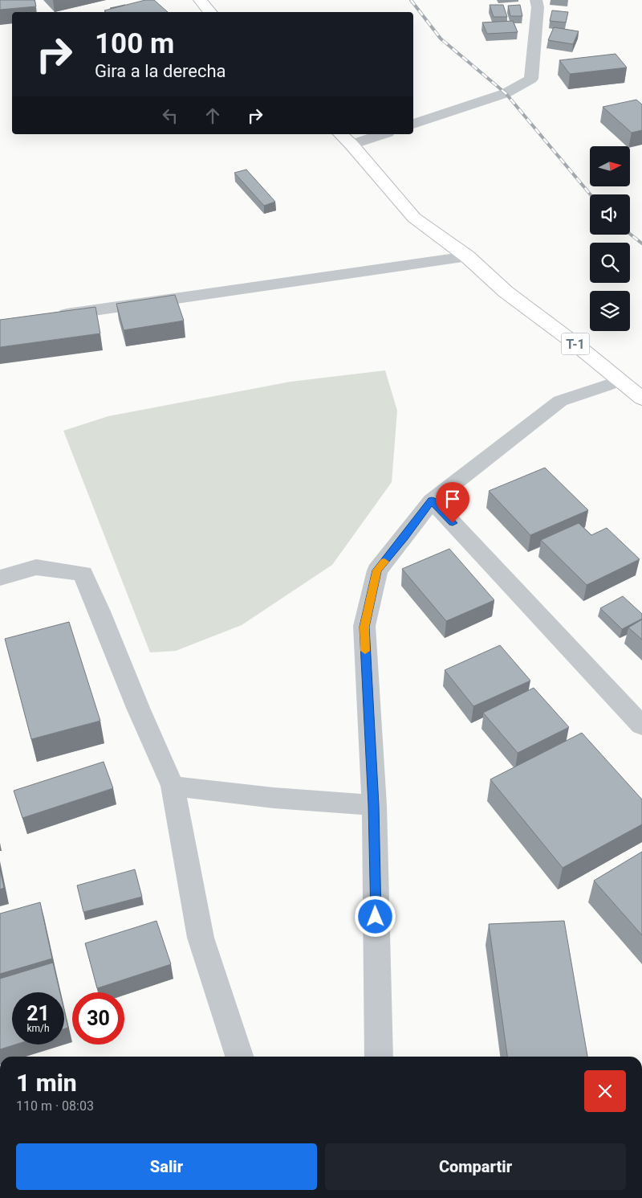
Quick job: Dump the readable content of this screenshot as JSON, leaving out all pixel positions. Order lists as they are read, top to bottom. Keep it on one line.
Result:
{"streets":{"main road":["T-1"]},"north":"right","page":{"turn":["100 m","Gira a la derecha"],"speed":"21 km/h","limit":"30","heading":["1 min","110 m · 08:03"],"buttons":["Salir","Compartir"]}}
